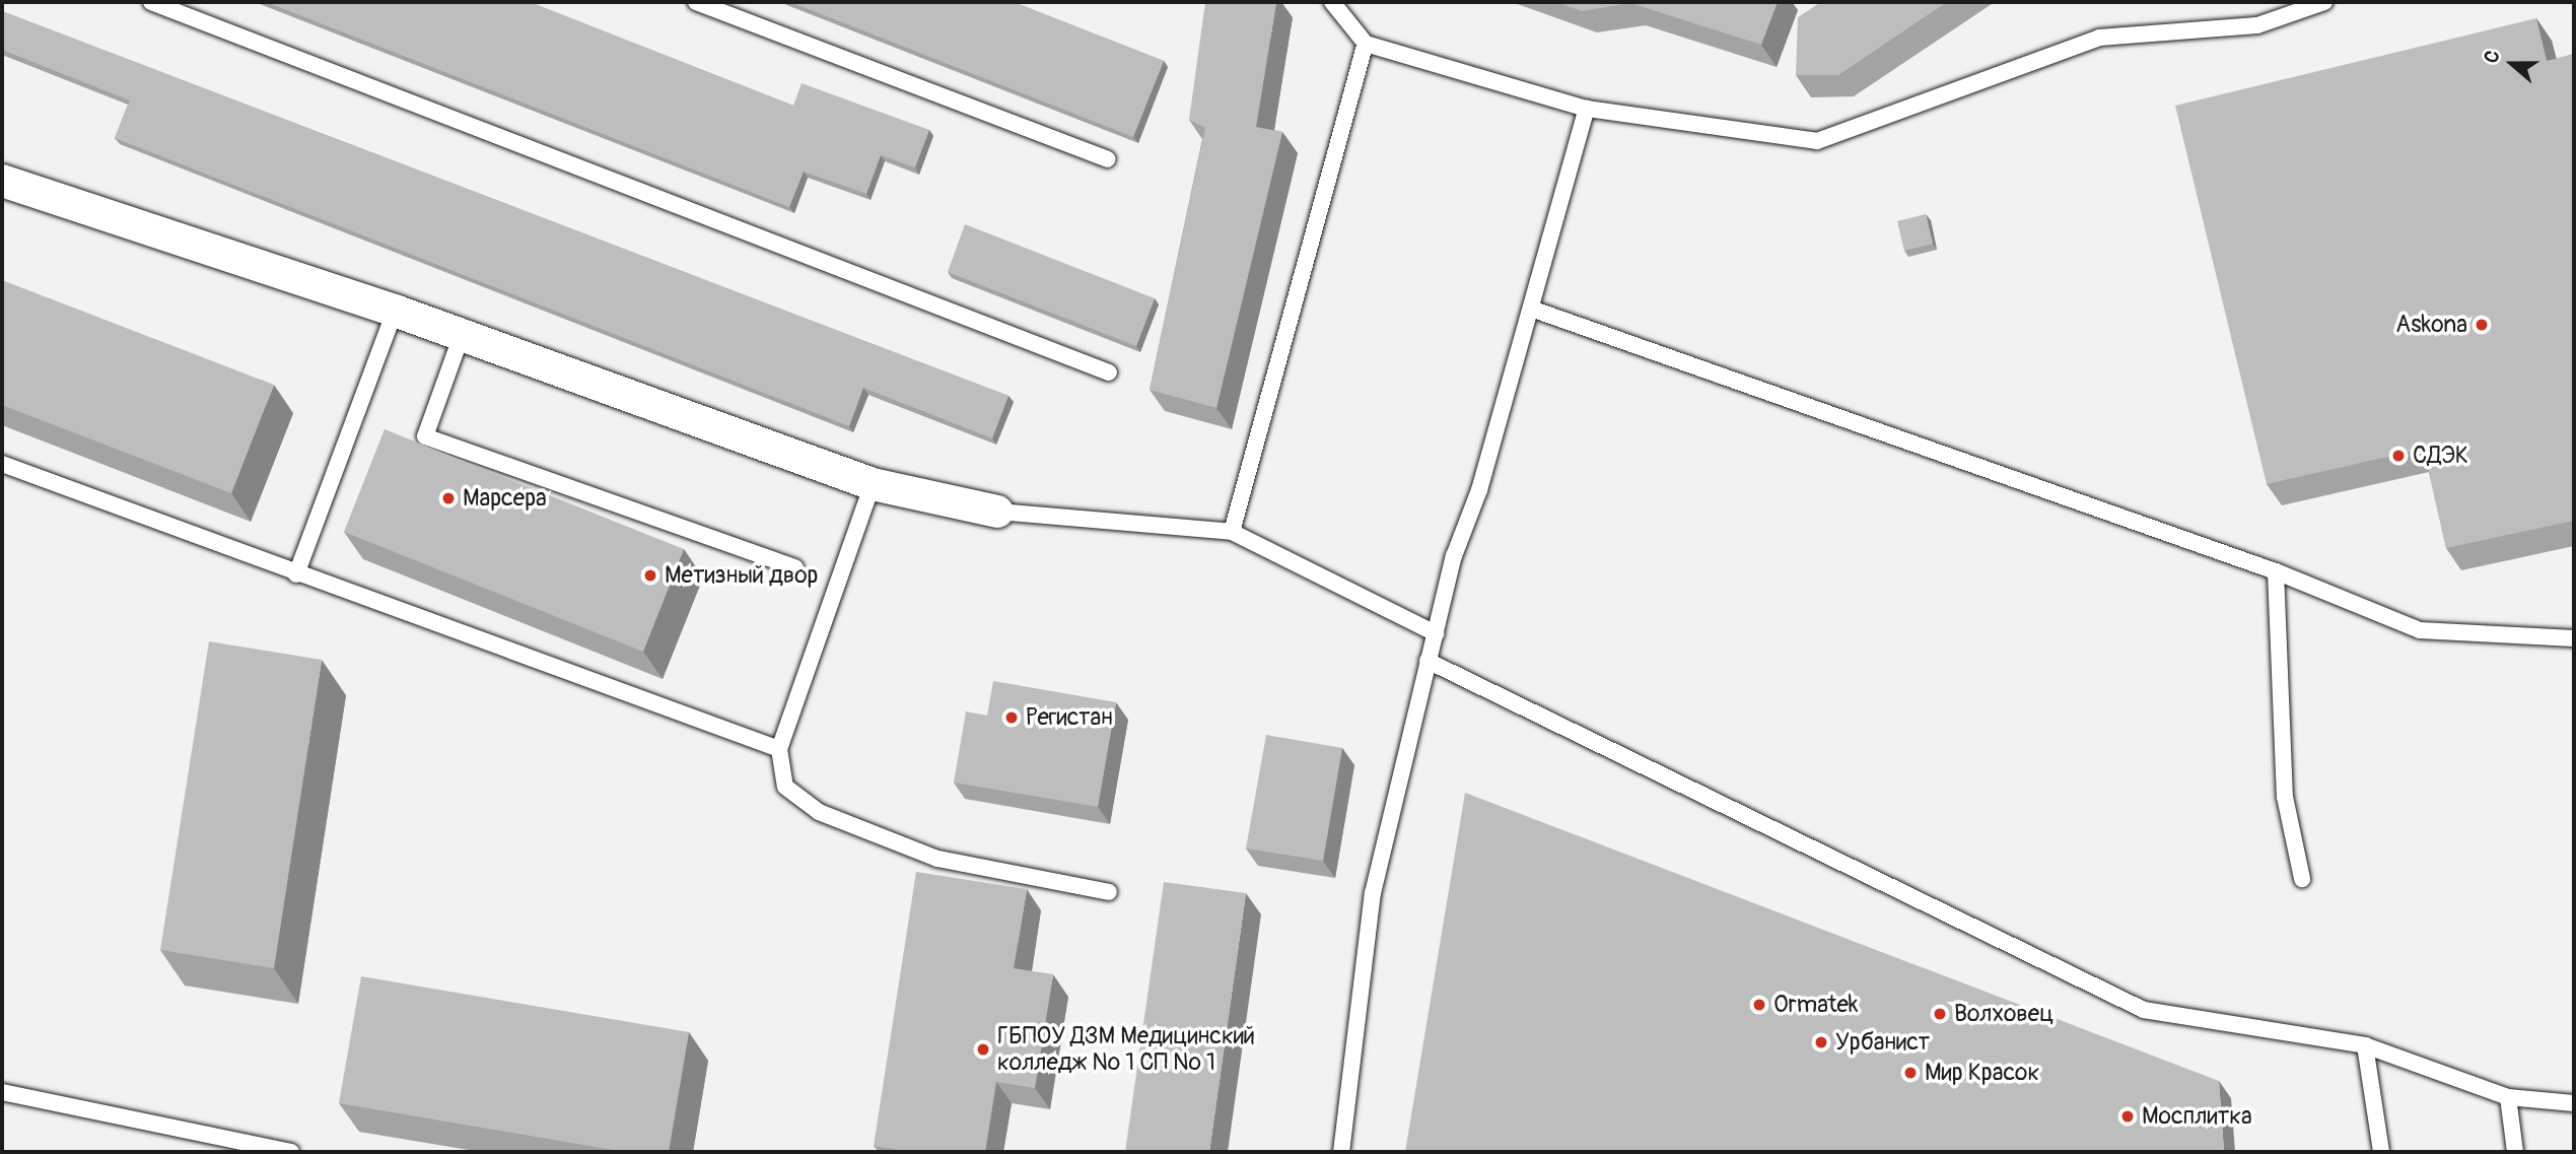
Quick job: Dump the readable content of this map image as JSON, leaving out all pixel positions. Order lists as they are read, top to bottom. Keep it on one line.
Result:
{"places":["Askona","СДЭК","Марсера","Метизный двор","Регистан","Ormatek","Волховец","Урбанист","ГБПОУ ДЗМ Медицинский колледж № 1 СП № 1","Мир Красок","Мосплитка"],"north":"left"}
